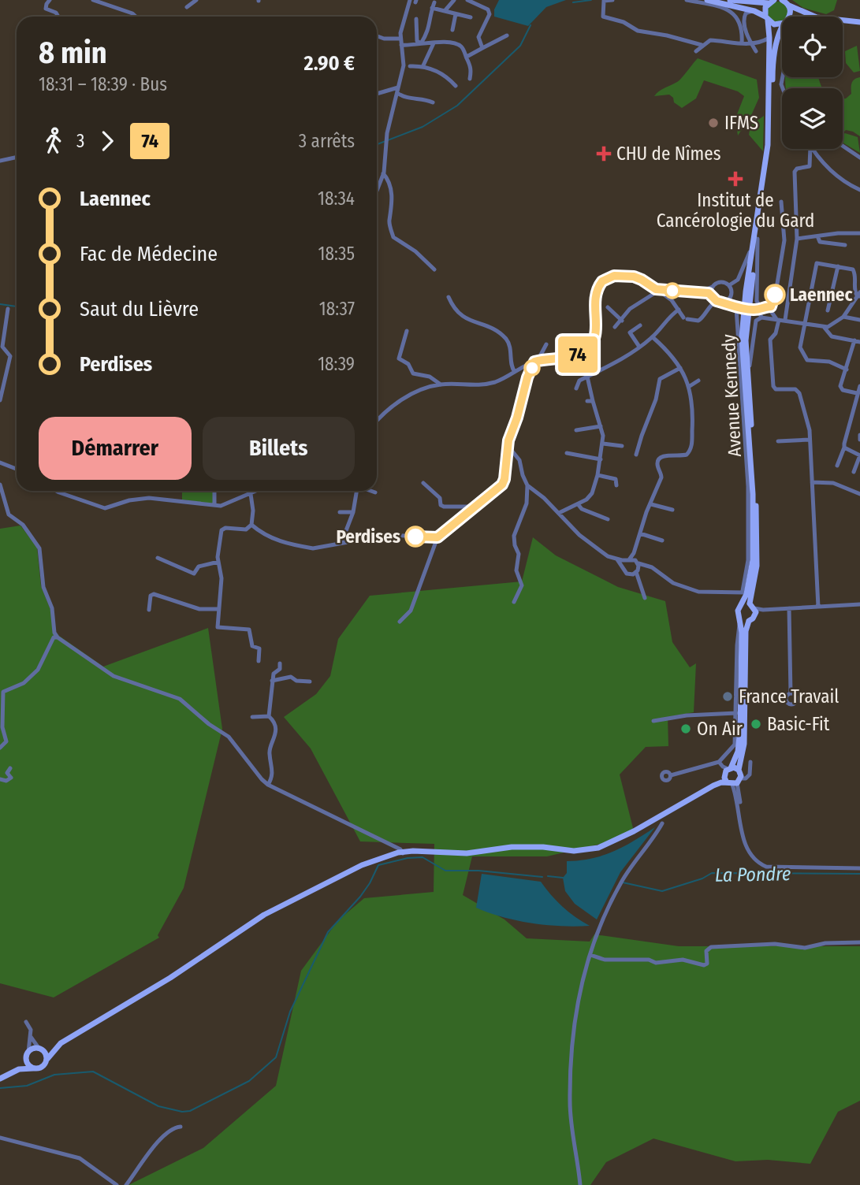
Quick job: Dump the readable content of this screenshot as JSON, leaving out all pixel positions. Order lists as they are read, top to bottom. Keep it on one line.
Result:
{"streets":{"main road":["Avenue Kennedy"]},"water":["La Pondre"],"places":{"other":["IFMS","Laennec","Perdises","France Travail","Basic-Fit","On Air"],"health":["CHU de Nîmes","Institut de Cancérologie du Gard"]},"lines":["bus line 74"],"page":{"on_map":"74","heading":["8 min","18:31 – 18:39 · Bus","2.90 €"],"legs":["3","74","3 arrêts"],"list":[{"name":"Laennec","value":"18:34"},{"name":"Fac de Médecine","value":"18:35"},{"name":"Saut du Lièvre","value":"18:37"},{"name":"Perdises","value":"18:39"}],"buttons":["Démarrer","Billets"]}}
